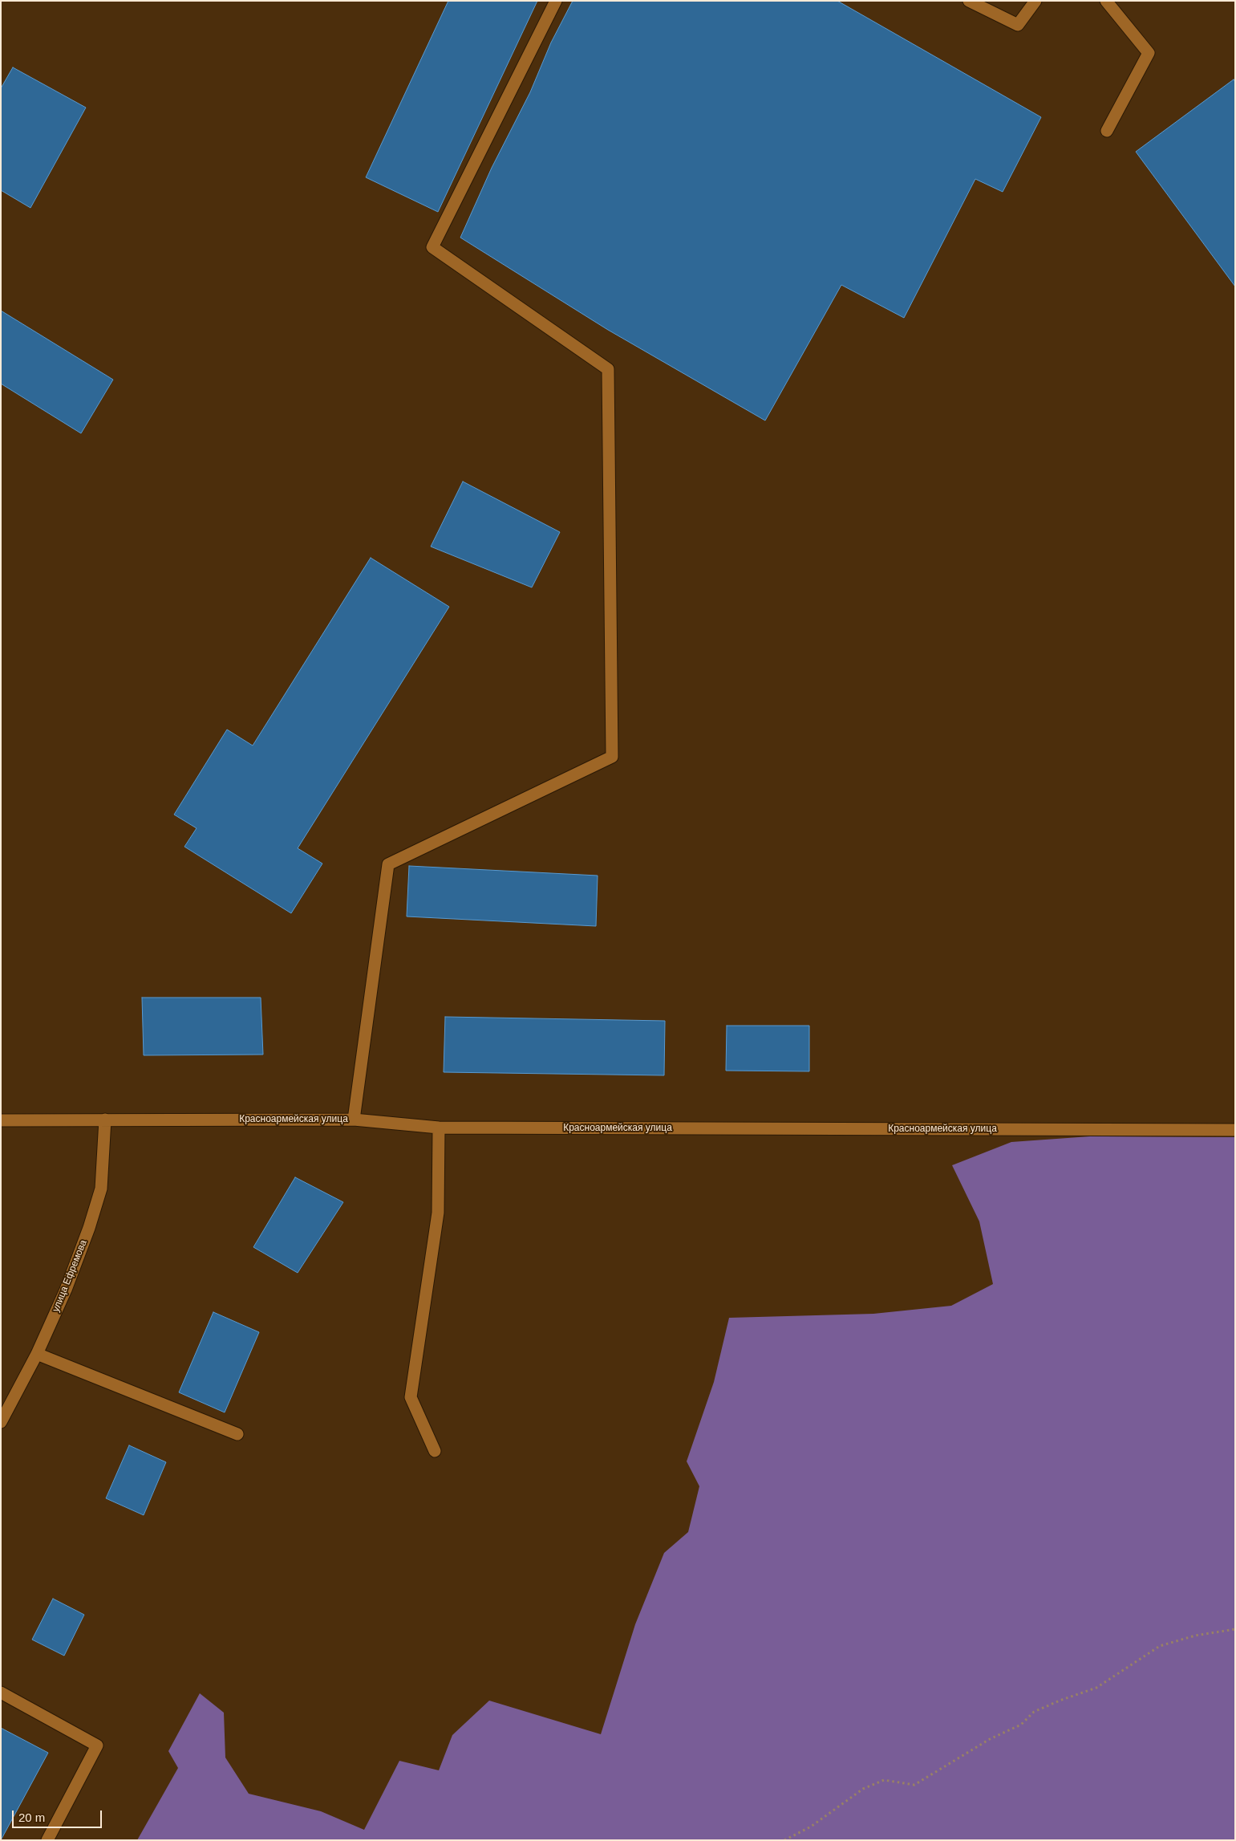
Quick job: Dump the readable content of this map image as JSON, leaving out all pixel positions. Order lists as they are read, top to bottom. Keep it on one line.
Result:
{"streets":{"street":["Красноармейская улица","улица Ефремова"]},"crossings":[["Красноармейская улица","улица Ефремова"]],"scale_bar":"20 m"}
